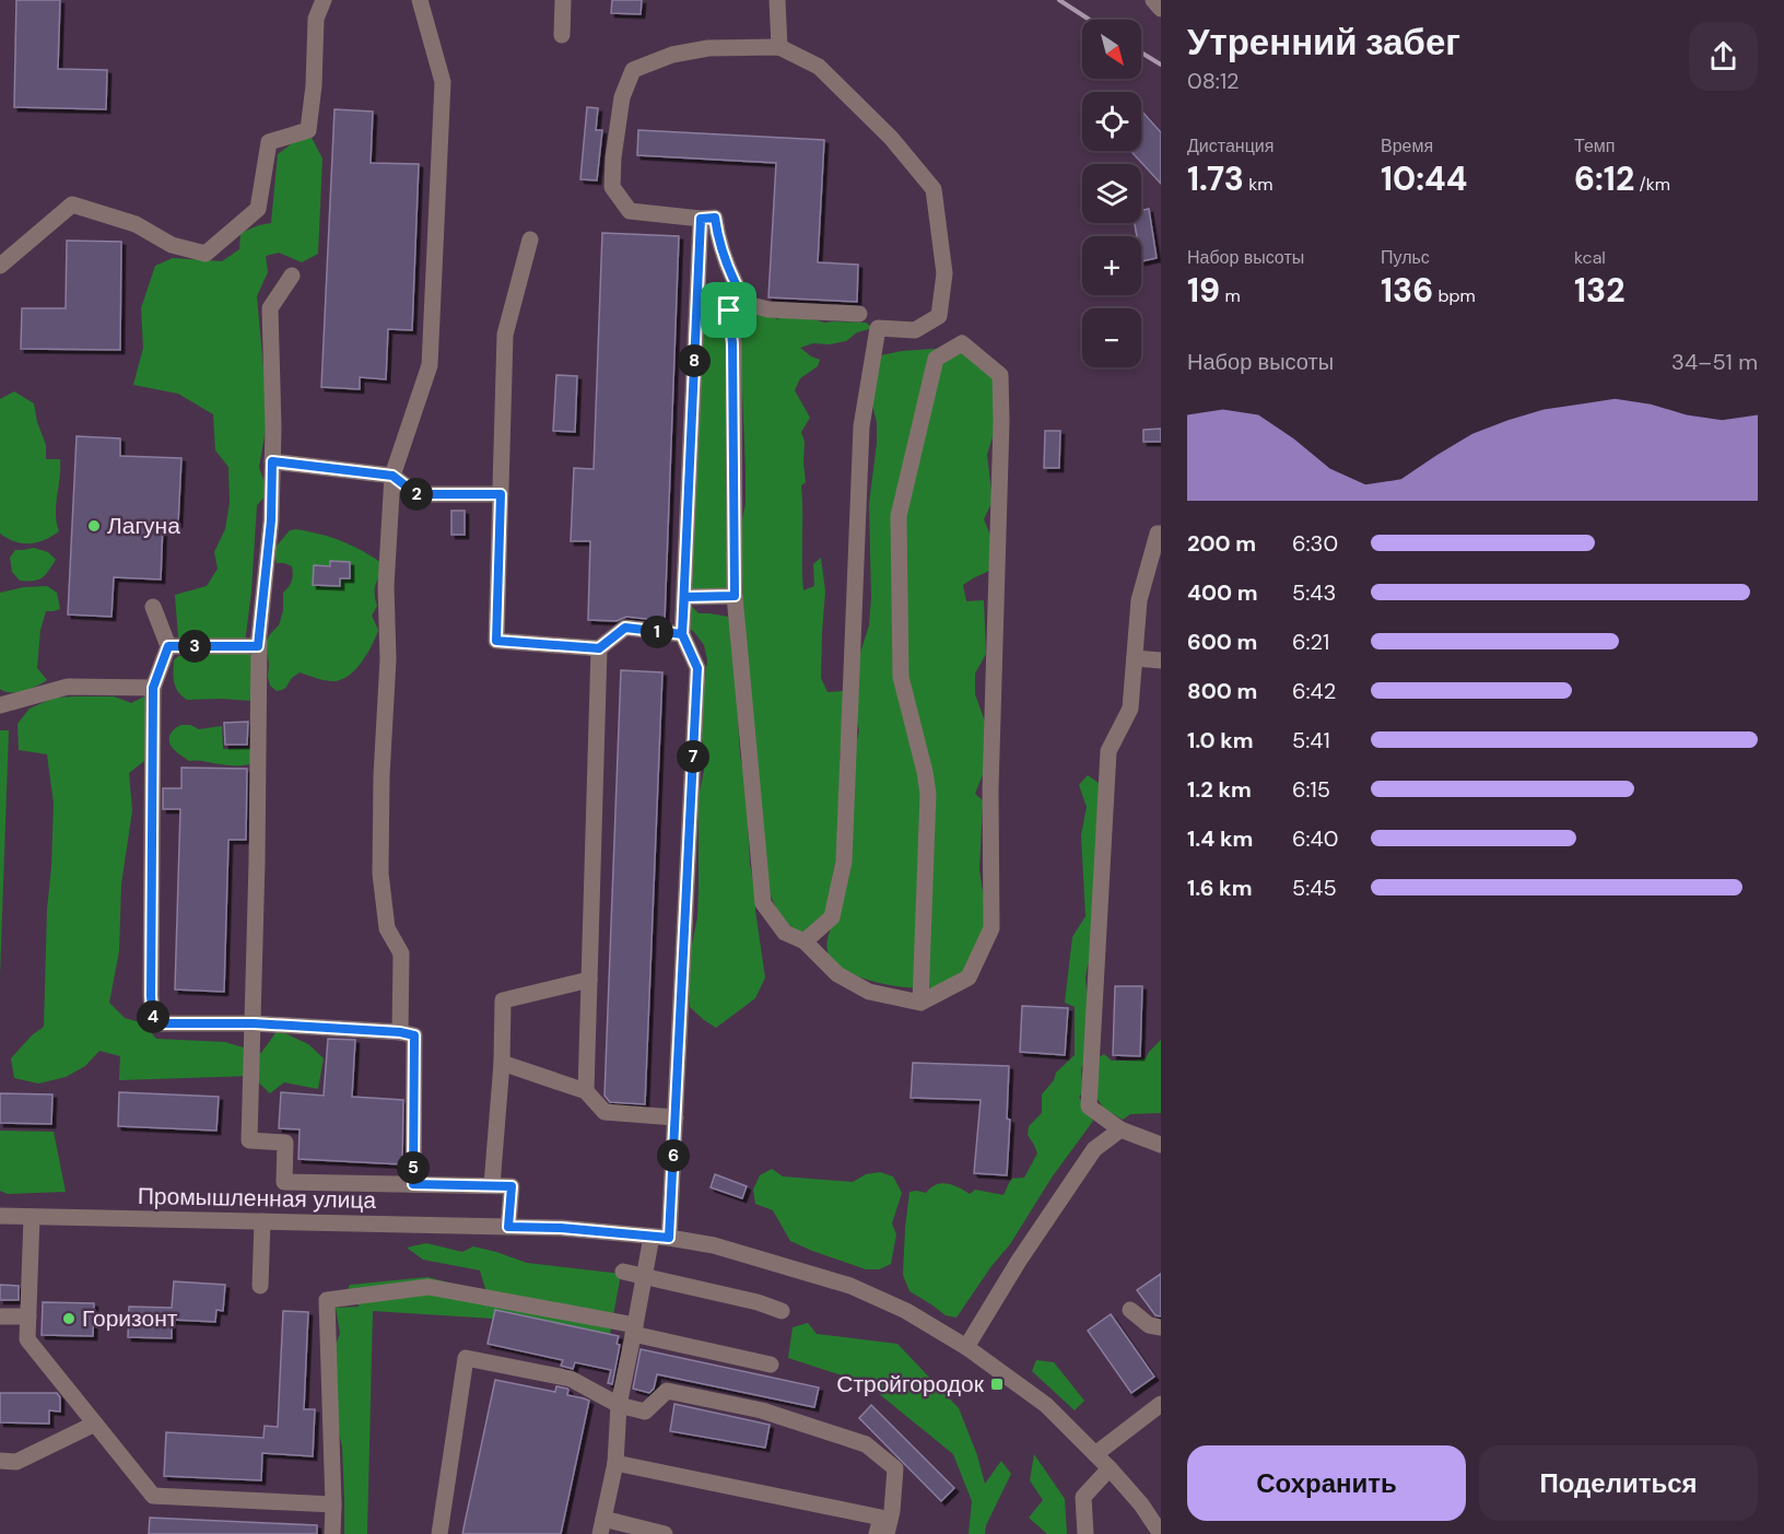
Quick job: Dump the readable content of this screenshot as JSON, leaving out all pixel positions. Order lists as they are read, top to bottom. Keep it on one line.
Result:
{"streets":{"street":["Промышленная улица"]},"places":{"other":["Лагуна","Горизонт"],"transit":["Стройгородок"]},"north":"bottom right","page":{"heading":["Утренний забег","08:12"],"map_buttons":["+","−"],"stats":[["Дистанция","1.73 km"],["Время","10:44"],["Темп","6:12 /km"],["Набор высоты","19 m"],["Пульс","136 bpm"],["kcal","132"]],"chart":["Набор высоты","34–51 m"],"pins":["8","2","1","3","7","4","6","5"],"list":[{"name":"200 m","note":"6:30"},{"name":"400 m","note":"5:43"},{"name":"600 m","note":"6:21"},{"name":"800 m","note":"6:42"},{"name":"1.0 km","note":"5:41"},{"name":"1.2 km","note":"6:15"},{"name":"1.4 km","note":"6:40"},{"name":"1.6 km","note":"5:45"}],"buttons":["Сохранить","Поделиться"]}}
